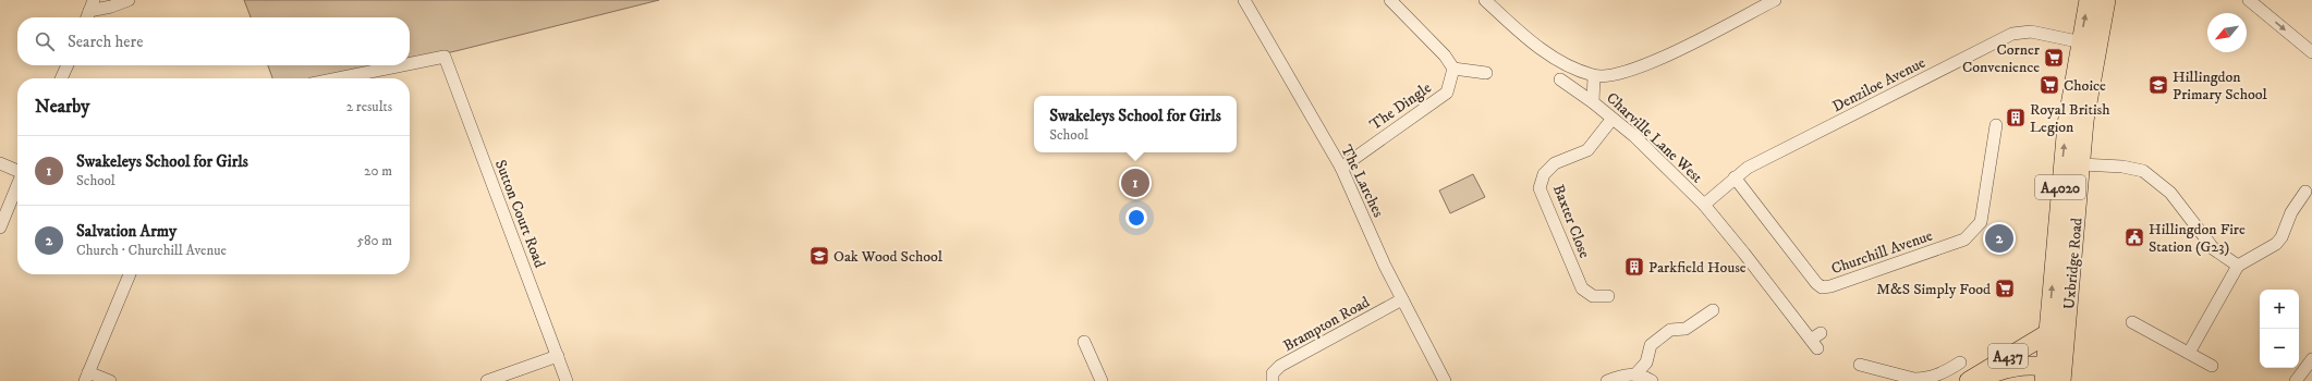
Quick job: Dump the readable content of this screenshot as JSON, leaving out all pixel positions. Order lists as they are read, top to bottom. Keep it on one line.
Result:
{"streets":{"main road":["A4020","Uxbridge Road","A437"],"street":["Denziloe Avenue","The Dingle","Charville Lane West","The Larches","Sutton Court Road","Baxter Close","Churchill Avenue","Brampton Road"]},"crossings":[["Denziloe Avenue","Charville Lane West"],["Denziloe Avenue","Churchill Avenue"],["Denziloe Avenue","Uxbridge Road"],["The Dingle","The Larches"],["Charville Lane West","Baxter Close"],["The Larches","Brampton Road"],["Uxbridge Road","A437"]],"places":{"supermarket":["Corner Convenience","Choice","M&S Simply Food"],"school or university":["Hillingdon Primary School","Oak Wood School"],"building":["Royal British Legion","Parkfield House"],"public building":["Hillingdon Fire Station (G23)"]},"north":"bottom left","page":{"search":"Search here","heading":["Nearby","2 results"],"popup":["Swakeleys School for Girls","School"],"list":[{"mark":"1","name":"Swakeleys School for Girls","note":"School","value":"20 m"},{"mark":"2","name":"Salvation Army","note":"Church · Churchill Avenue","value":"580 m"}],"pins":["1","2"],"map_buttons":["+","−"]}}
